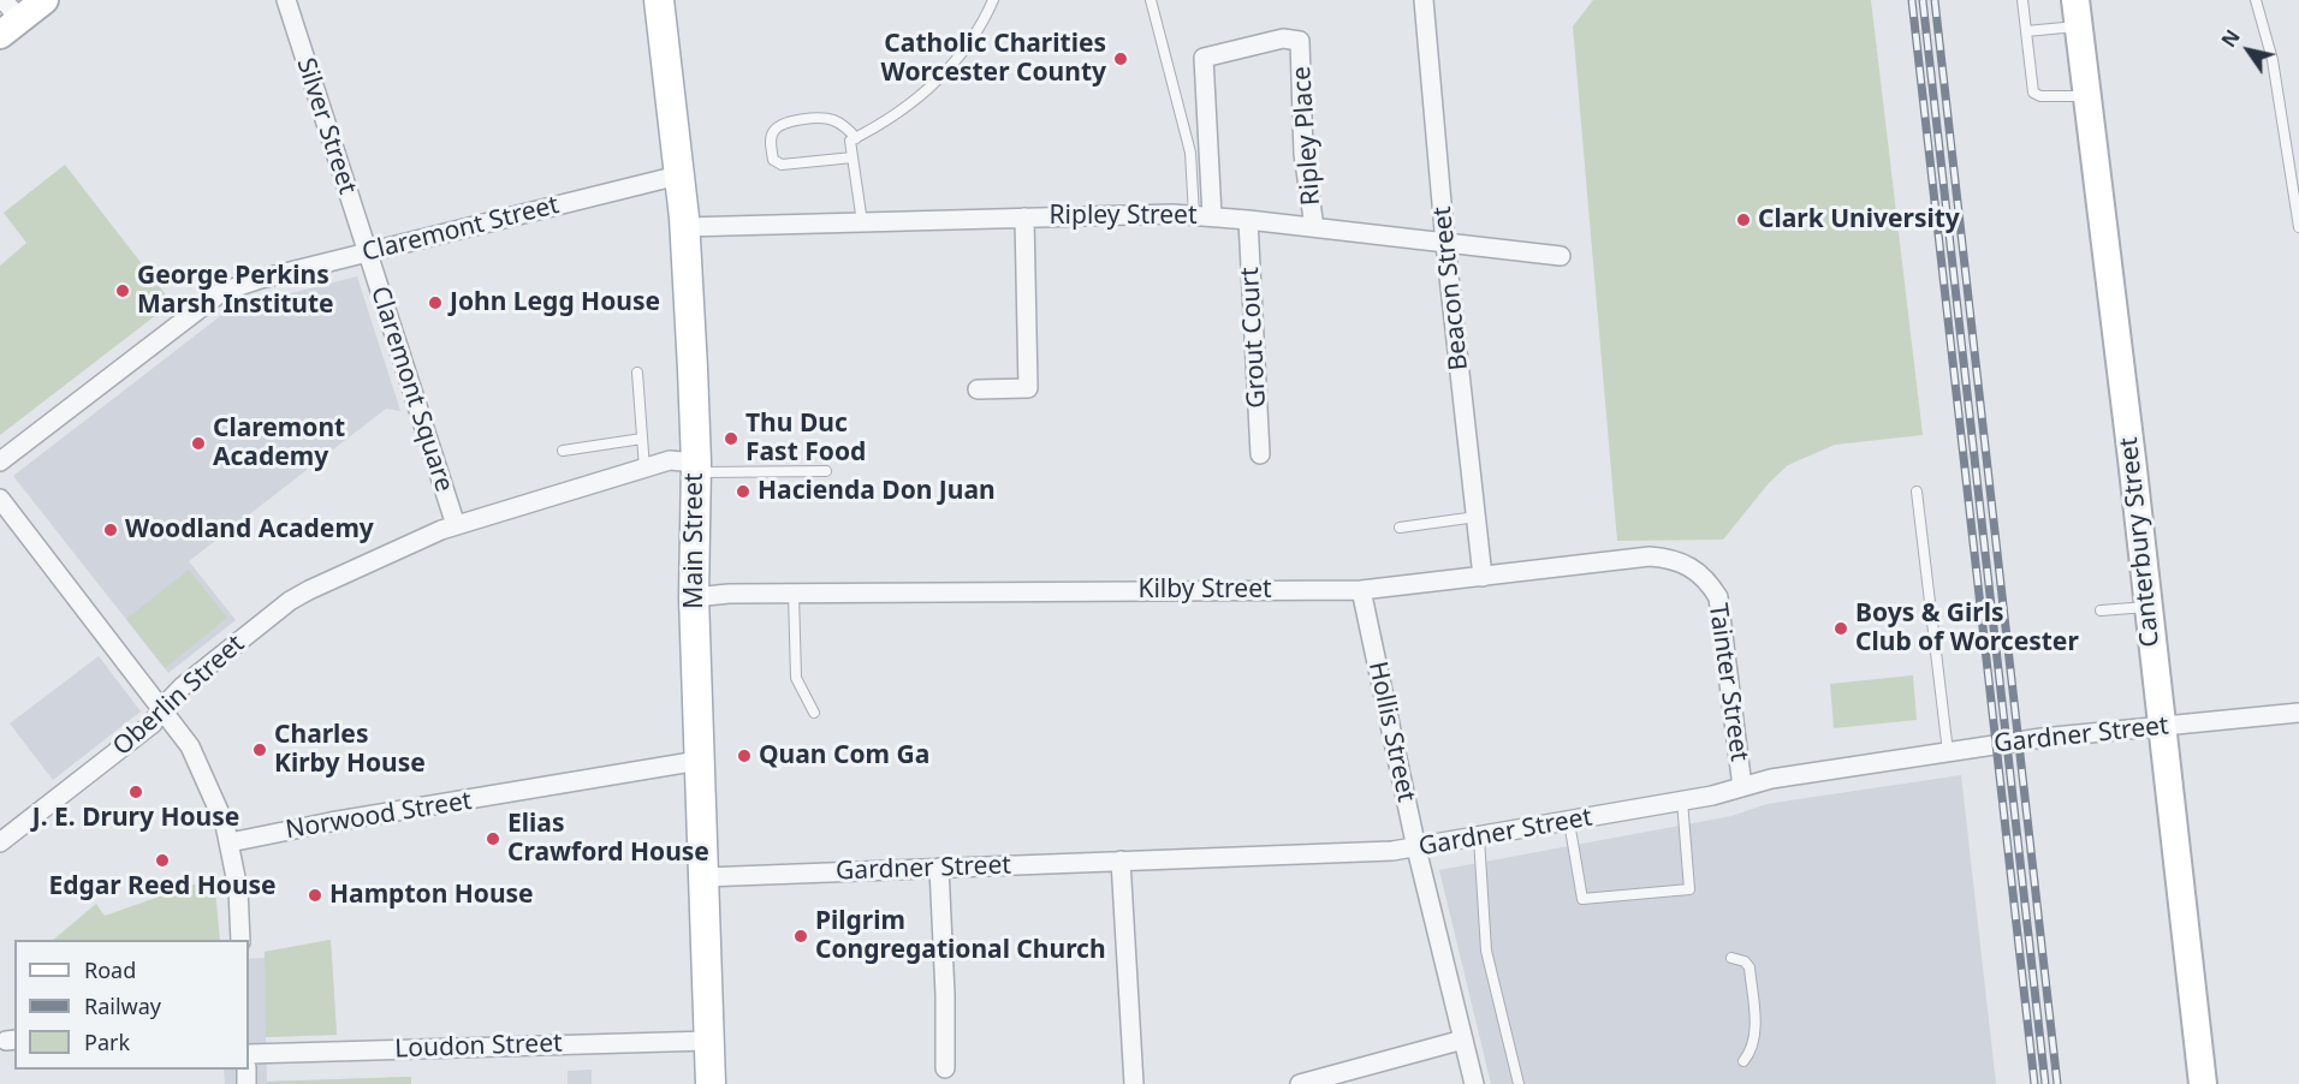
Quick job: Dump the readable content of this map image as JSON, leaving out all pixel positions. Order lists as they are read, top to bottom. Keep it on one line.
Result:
{"streets":{"main road":["Main Street"],"street":["Silver Street","Ripley Place","Ripley Street","Claremont Street","Beacon Street","Grout Court","Claremont Square","Canterbury Street","Kilby Street","Tainter Street","Oberlin Street","Hollis Street","Gardner Street","Norwood Street","Loudon Street"]},"crossings":[["Silver Street","Claremont Street"],["Silver Street","Claremont Square"],["Ripley Place","Ripley Street"],["Ripley Street","Beacon Street"],["Ripley Street","Grout Court"],["Ripley Street","Main Street"],["Claremont Street","Claremont Square"],["Claremont Street","Main Street"],["Beacon Street","Kilby Street"],["Claremont Square","Oberlin Street"],["Main Street","Kilby Street"],["Main Street","Oberlin Street"],["Main Street","Gardner Street"],["Main Street","Norwood Street"],["Main Street","Loudon Street"],["Canterbury Street","Gardner Street"],["Kilby Street","Tainter Street"],["Kilby Street","Hollis Street"],["Tainter Street","Gardner Street"],["Hollis Street","Gardner Street"]],"places":["Catholic Charities Worcester County","Clark University","George Perkins Marsh Institute","John Legg House","Thu Duc Fast Food","Claremont Academy","Hacienda Don Juan","Woodland Academy","Boys & Girls Club of Worcester","Charles Kirby House","Quan Com Ga","J. E. Drury House","Elias Crawford House","Edgar Reed House","Hampton House","Pilgrim Congregational Church"],"legend":["Road","Railway","Park"],"north":"top left"}
